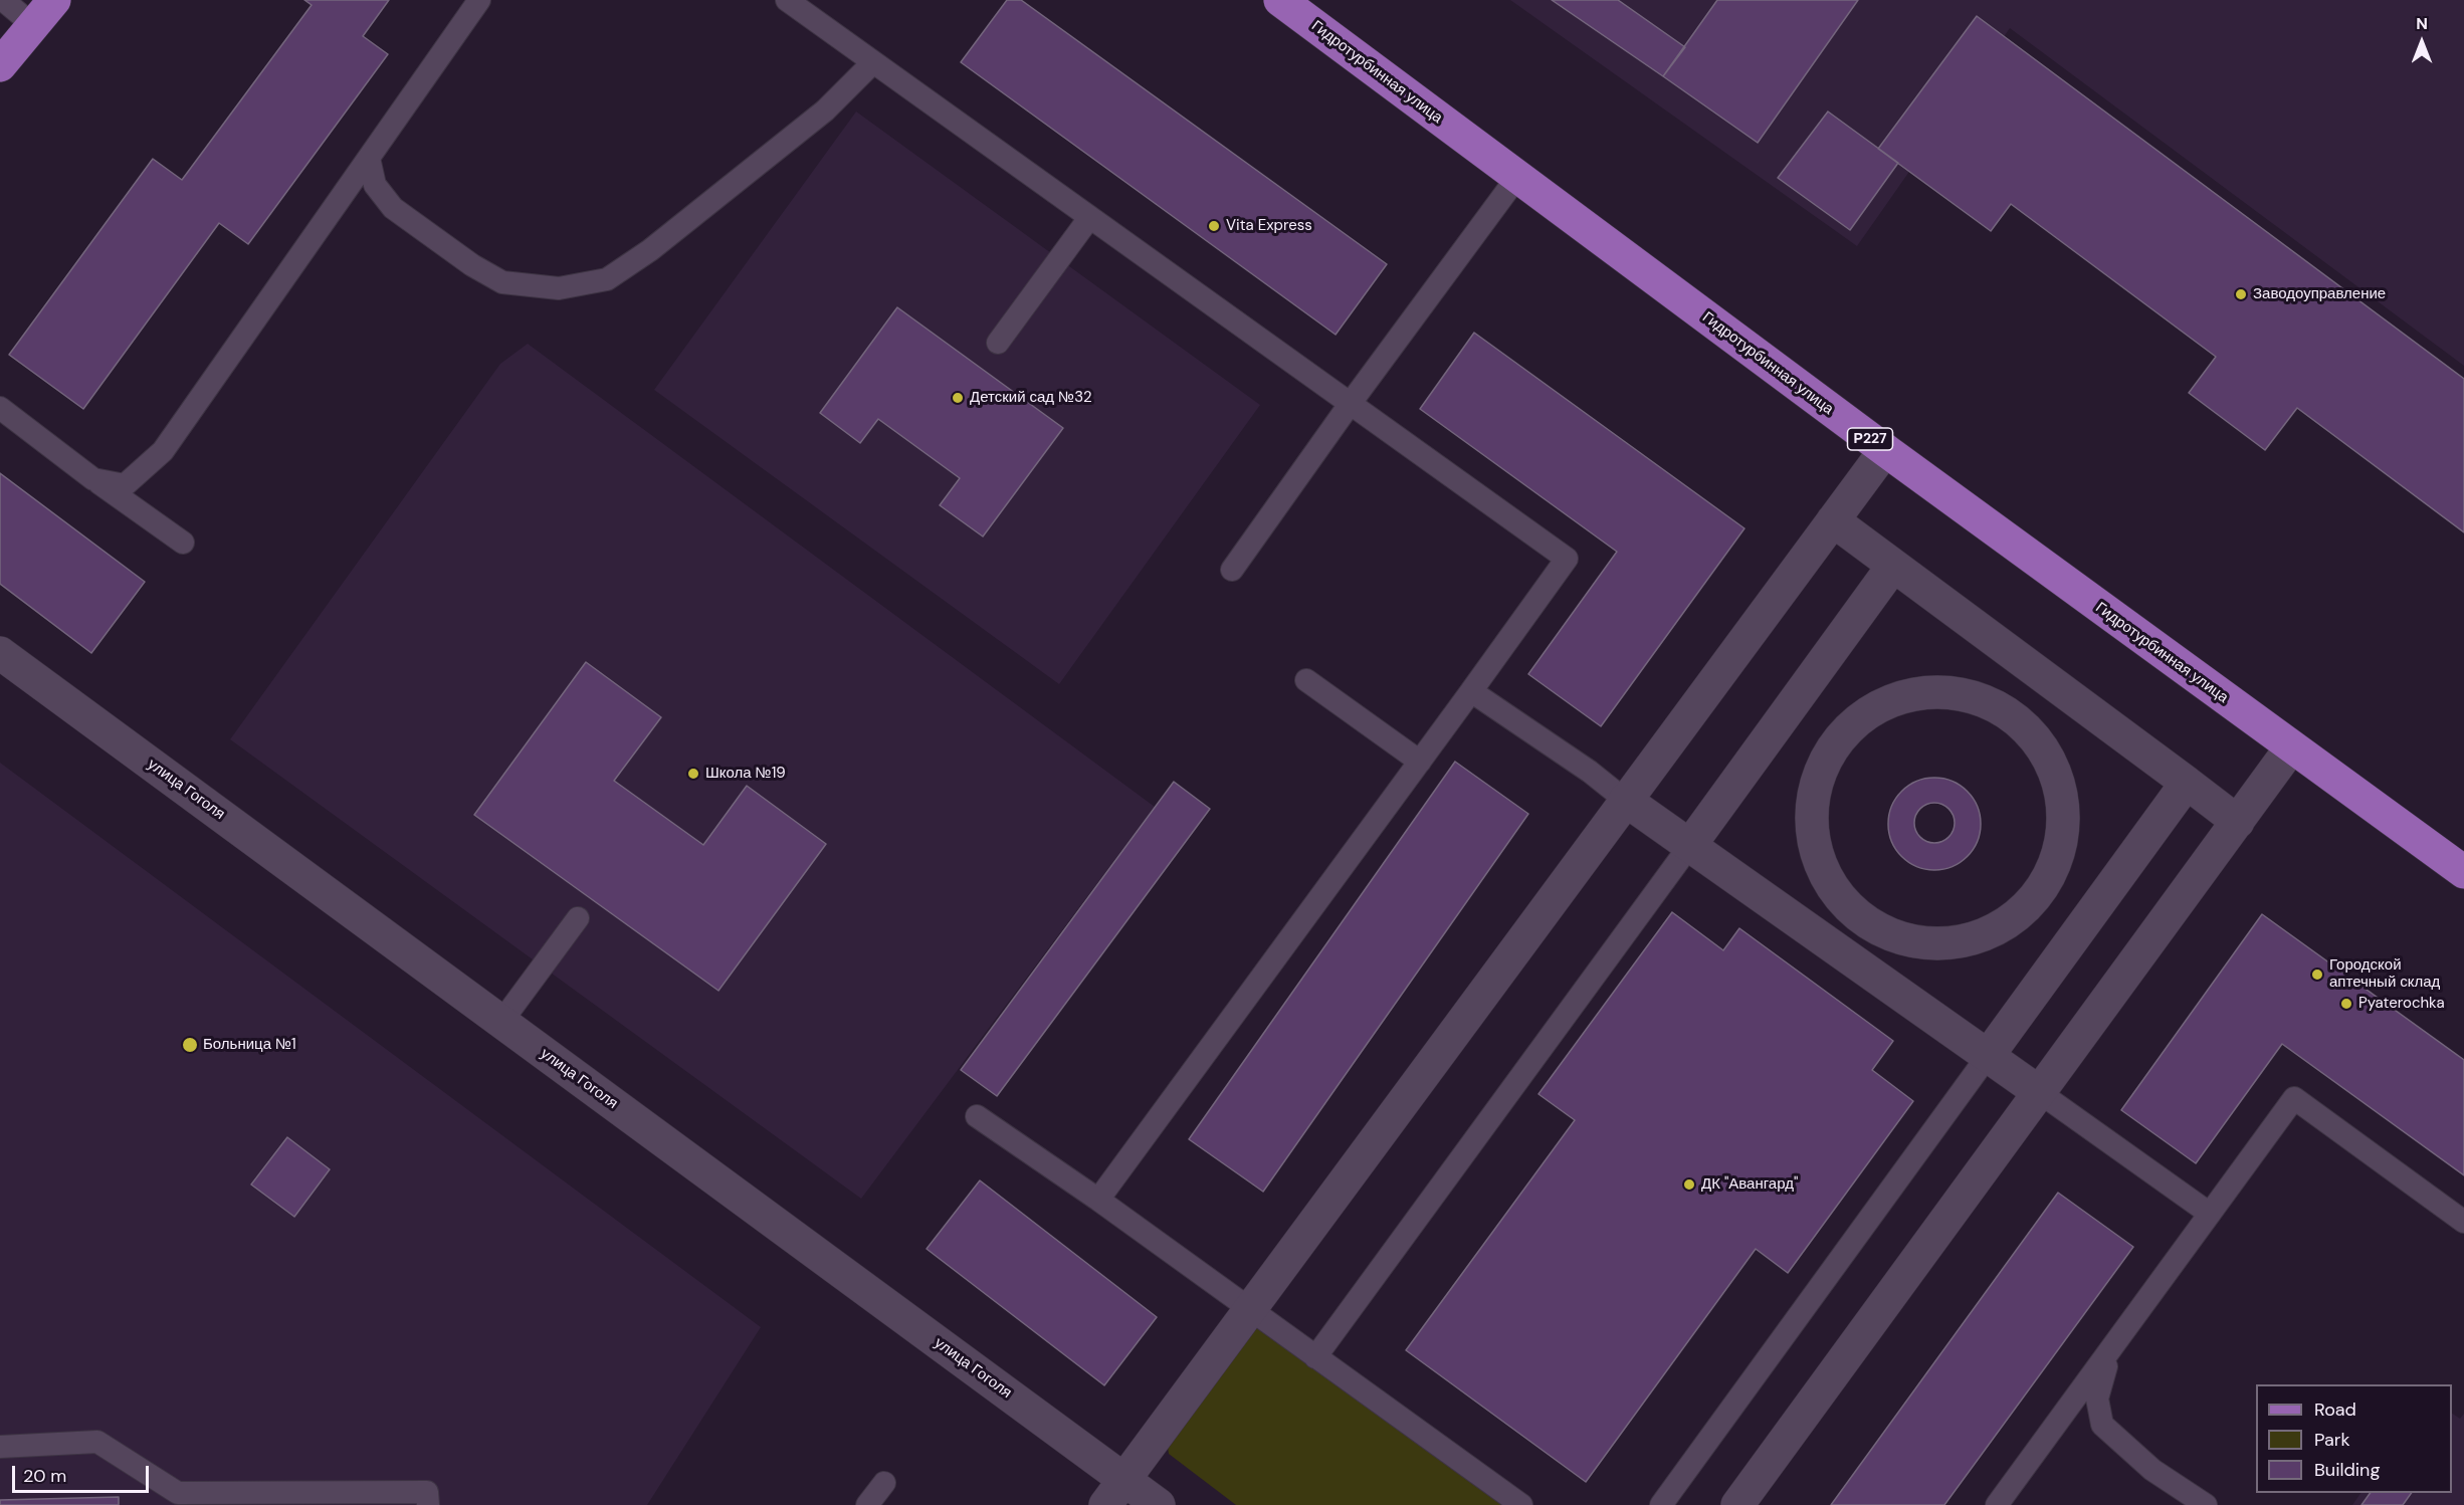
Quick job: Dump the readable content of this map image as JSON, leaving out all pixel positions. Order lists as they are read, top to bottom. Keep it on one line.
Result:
{"streets":{"main road":["Гидротурбинная улица","Р227"],"street":["улица Гоголя"]},"places":["Vita Express","Заводоуправление","Детский сад №32","Школа №19","Городской аптечный склад","Pyaterochka","Больница №1","ДК \"Авангард\""],"legend":["Road","Park","Building"],"scale_bar":"20 m","north":"top"}
